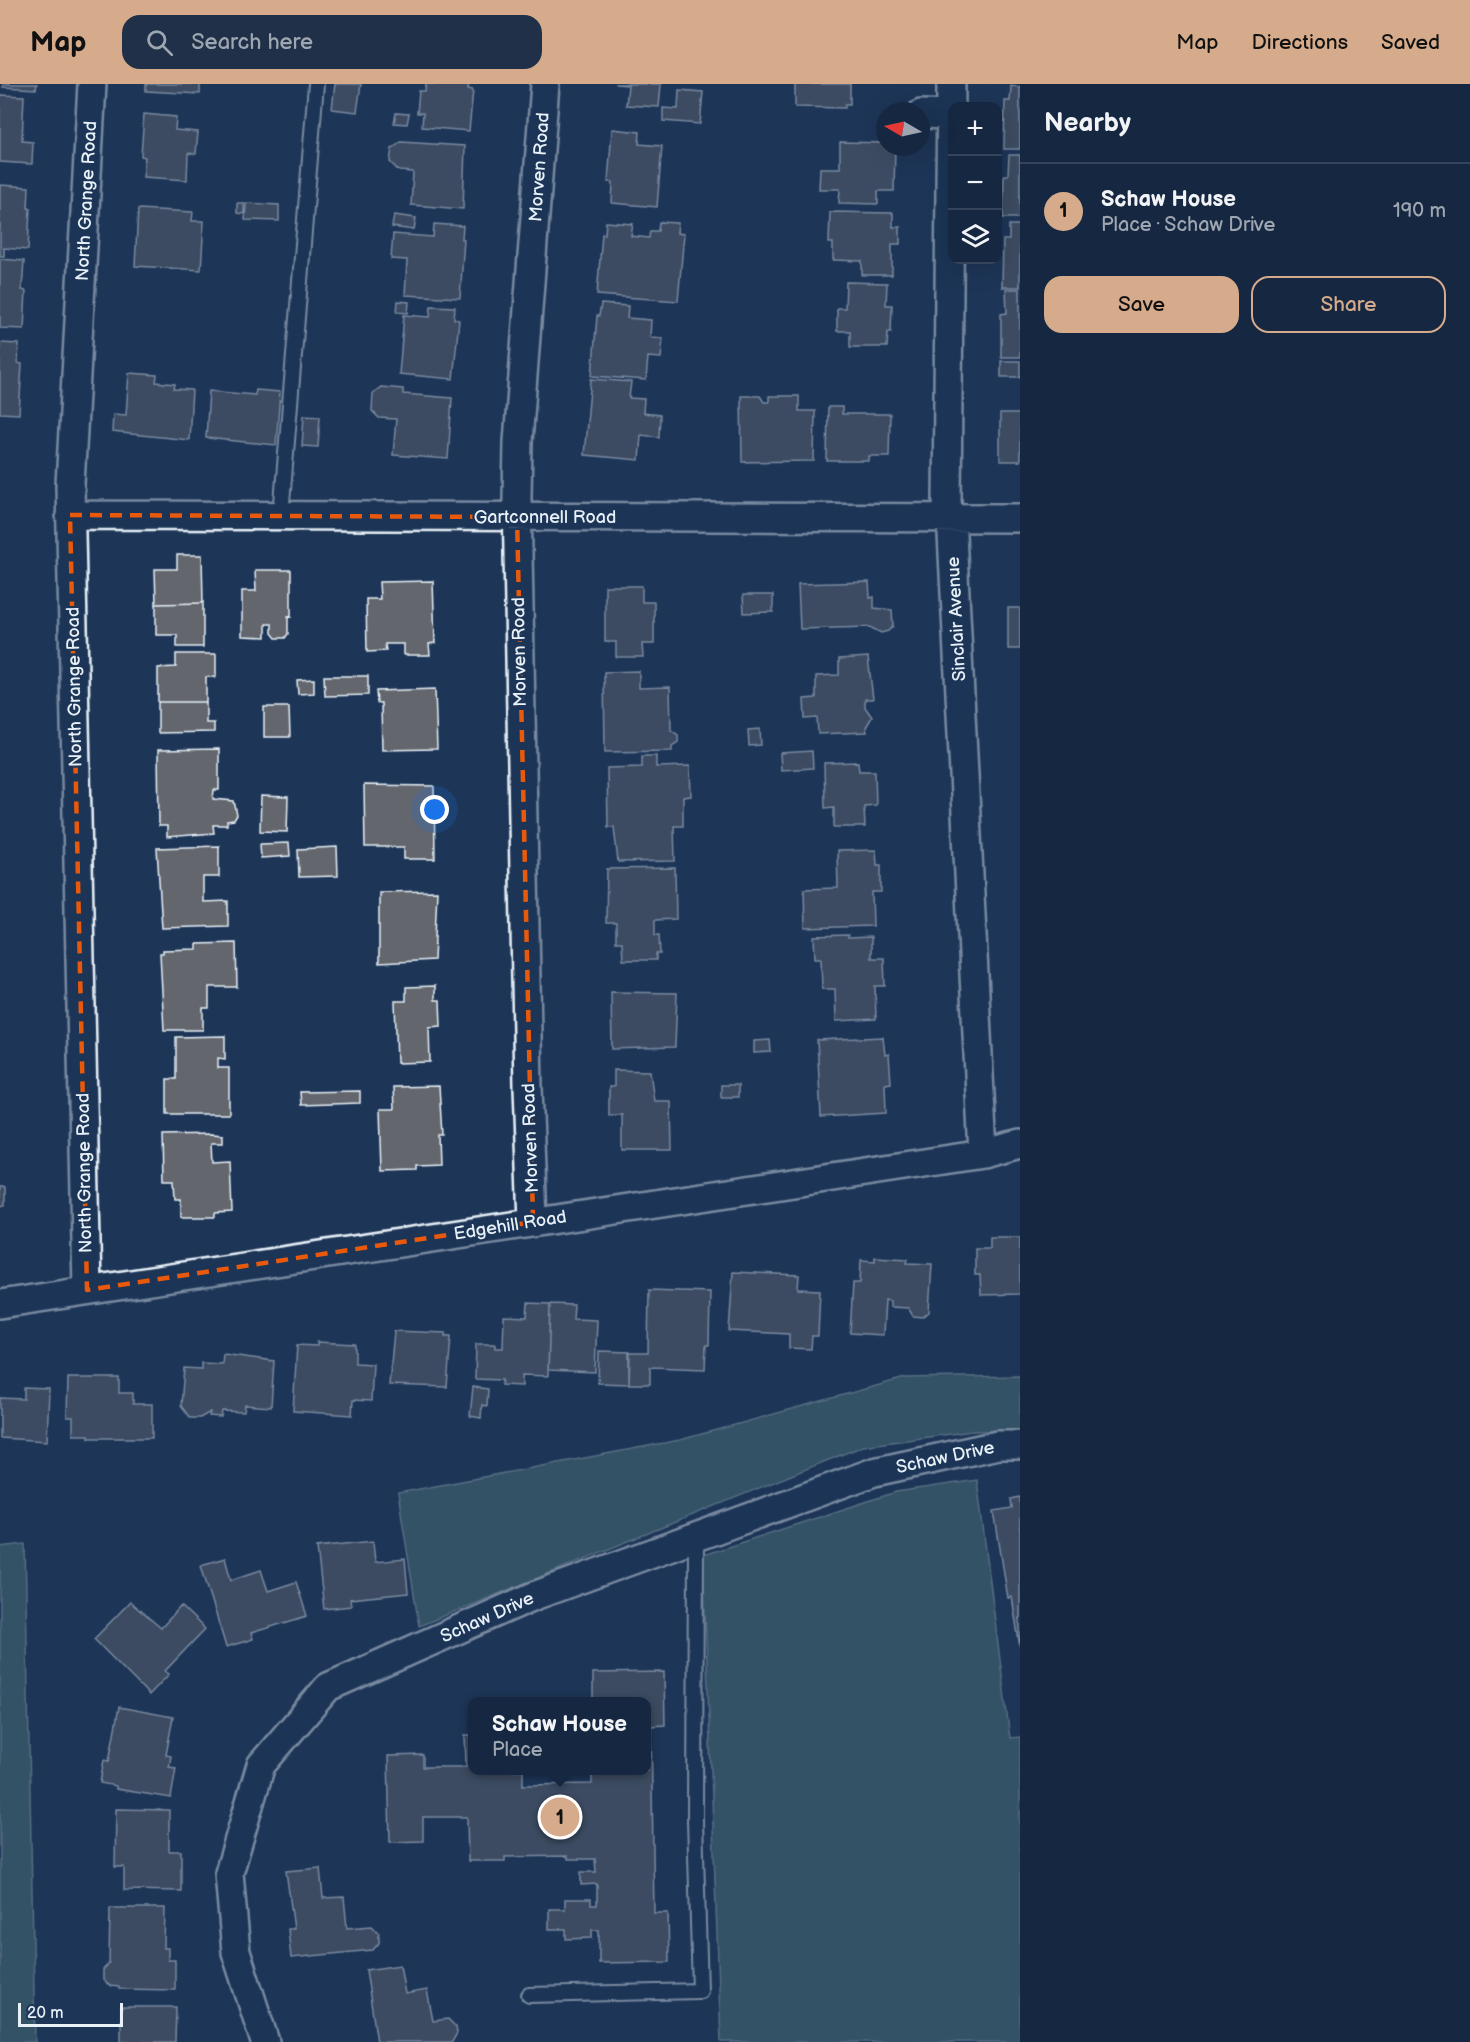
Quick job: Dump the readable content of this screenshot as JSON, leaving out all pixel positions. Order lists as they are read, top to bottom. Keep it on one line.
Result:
{"streets":{"street":["Morven Road","North Grange Road","Gartconnell Road","Sinclair Avenue","Edgehill Road","Schaw Drive"]},"crossings":[["Morven Road","Gartconnell Road"],["Morven Road","Edgehill Road"],["North Grange Road","Gartconnell Road"],["North Grange Road","Edgehill Road"],["Gartconnell Road","Sinclair Avenue"],["Sinclair Avenue","Edgehill Road"]],"scale_bar":"20 m","north":"left","page":{"header":"Map","search":"Search here","nav":["Map","Directions","Saved"],"heading":"Nearby","map_buttons":["+","−"],"list":[{"mark":"1","name":"Schaw House","note":"Place · Schaw Drive","value":"190 m"}],"buttons":["Save","Share"],"popup":["Schaw House","Place"],"pins":"1","scale":"20 m"}}
